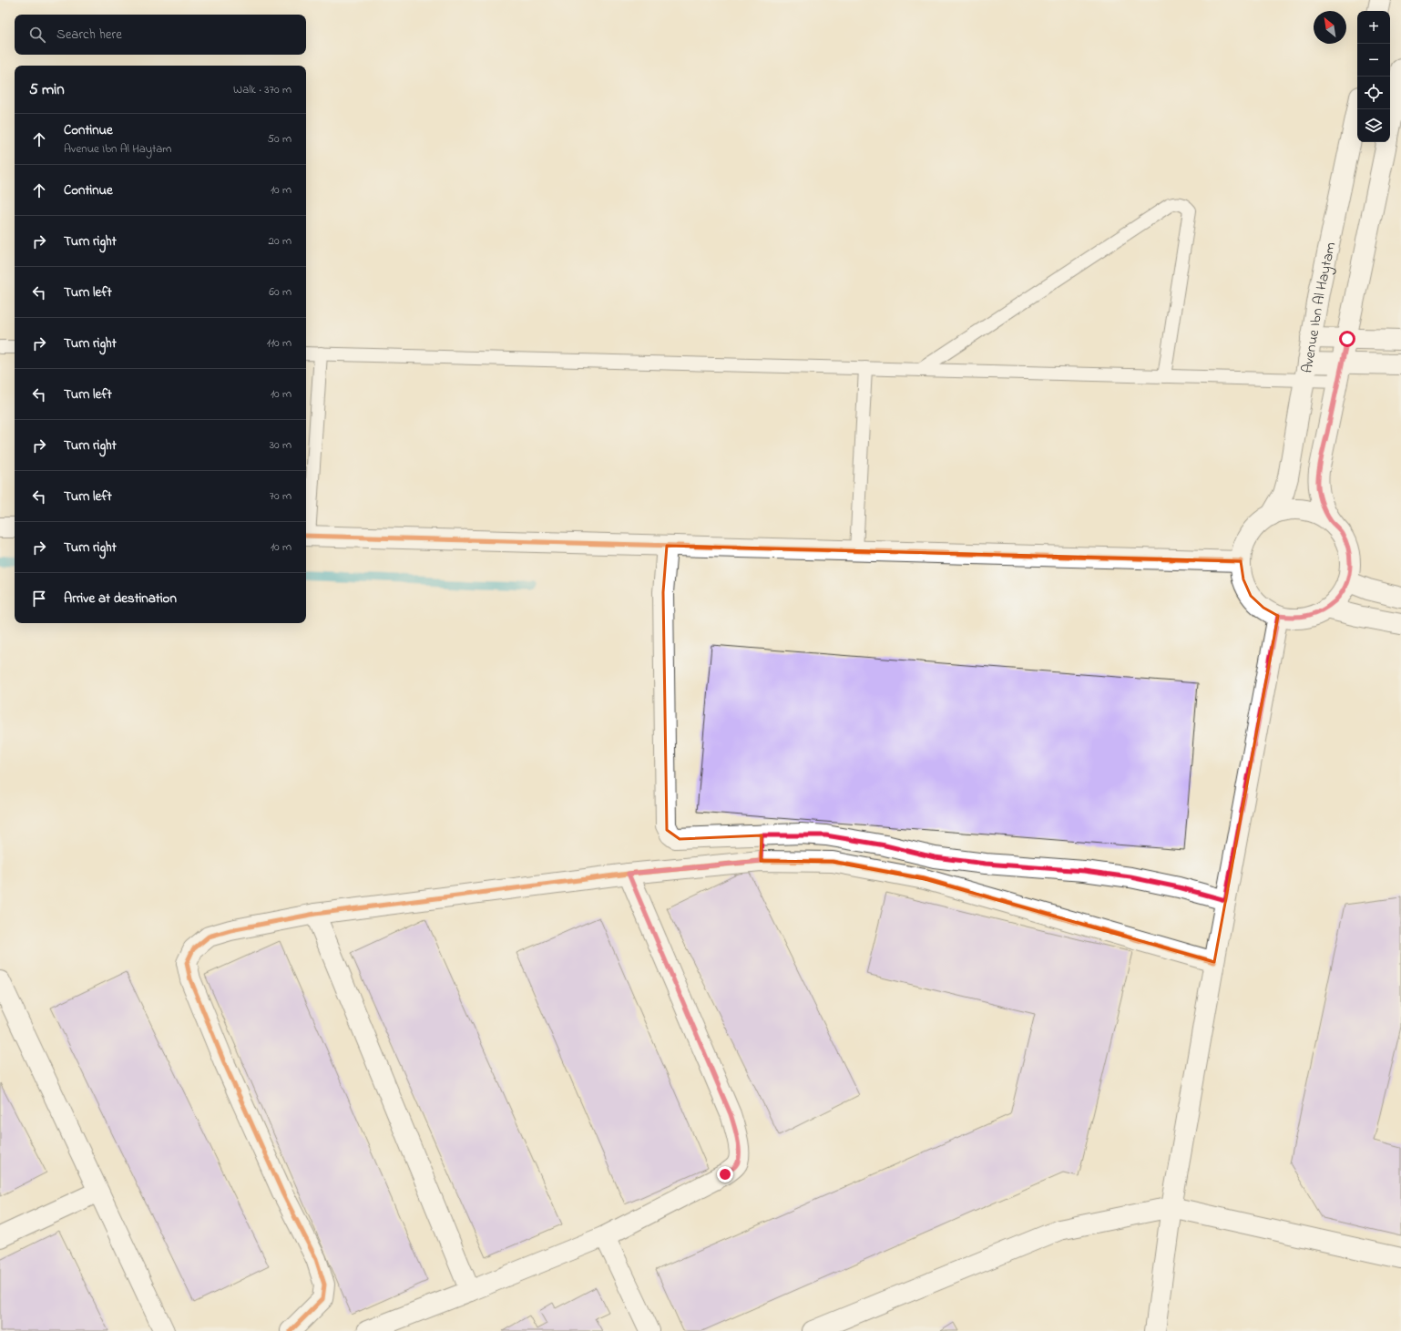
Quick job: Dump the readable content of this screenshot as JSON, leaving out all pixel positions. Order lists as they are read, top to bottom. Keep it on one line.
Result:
{"streets":{"street":["Avenue Ibn Al Haytam"]},"north":"top left","page":{"map_buttons":["+","−"],"search":"Search here","heading":["5 min","Walk · 370 m"],"list":[["Continue","Avenue Ibn Al Haytam","50 m"],["Continue","10 m"],["Turn right","20 m"],["Turn left","60 m"],["Turn right","110 m"],["Turn left","10 m"],["Turn right","30 m"],["Turn left","70 m"],["Turn right","10 m"],"Arrive at destination"]}}
